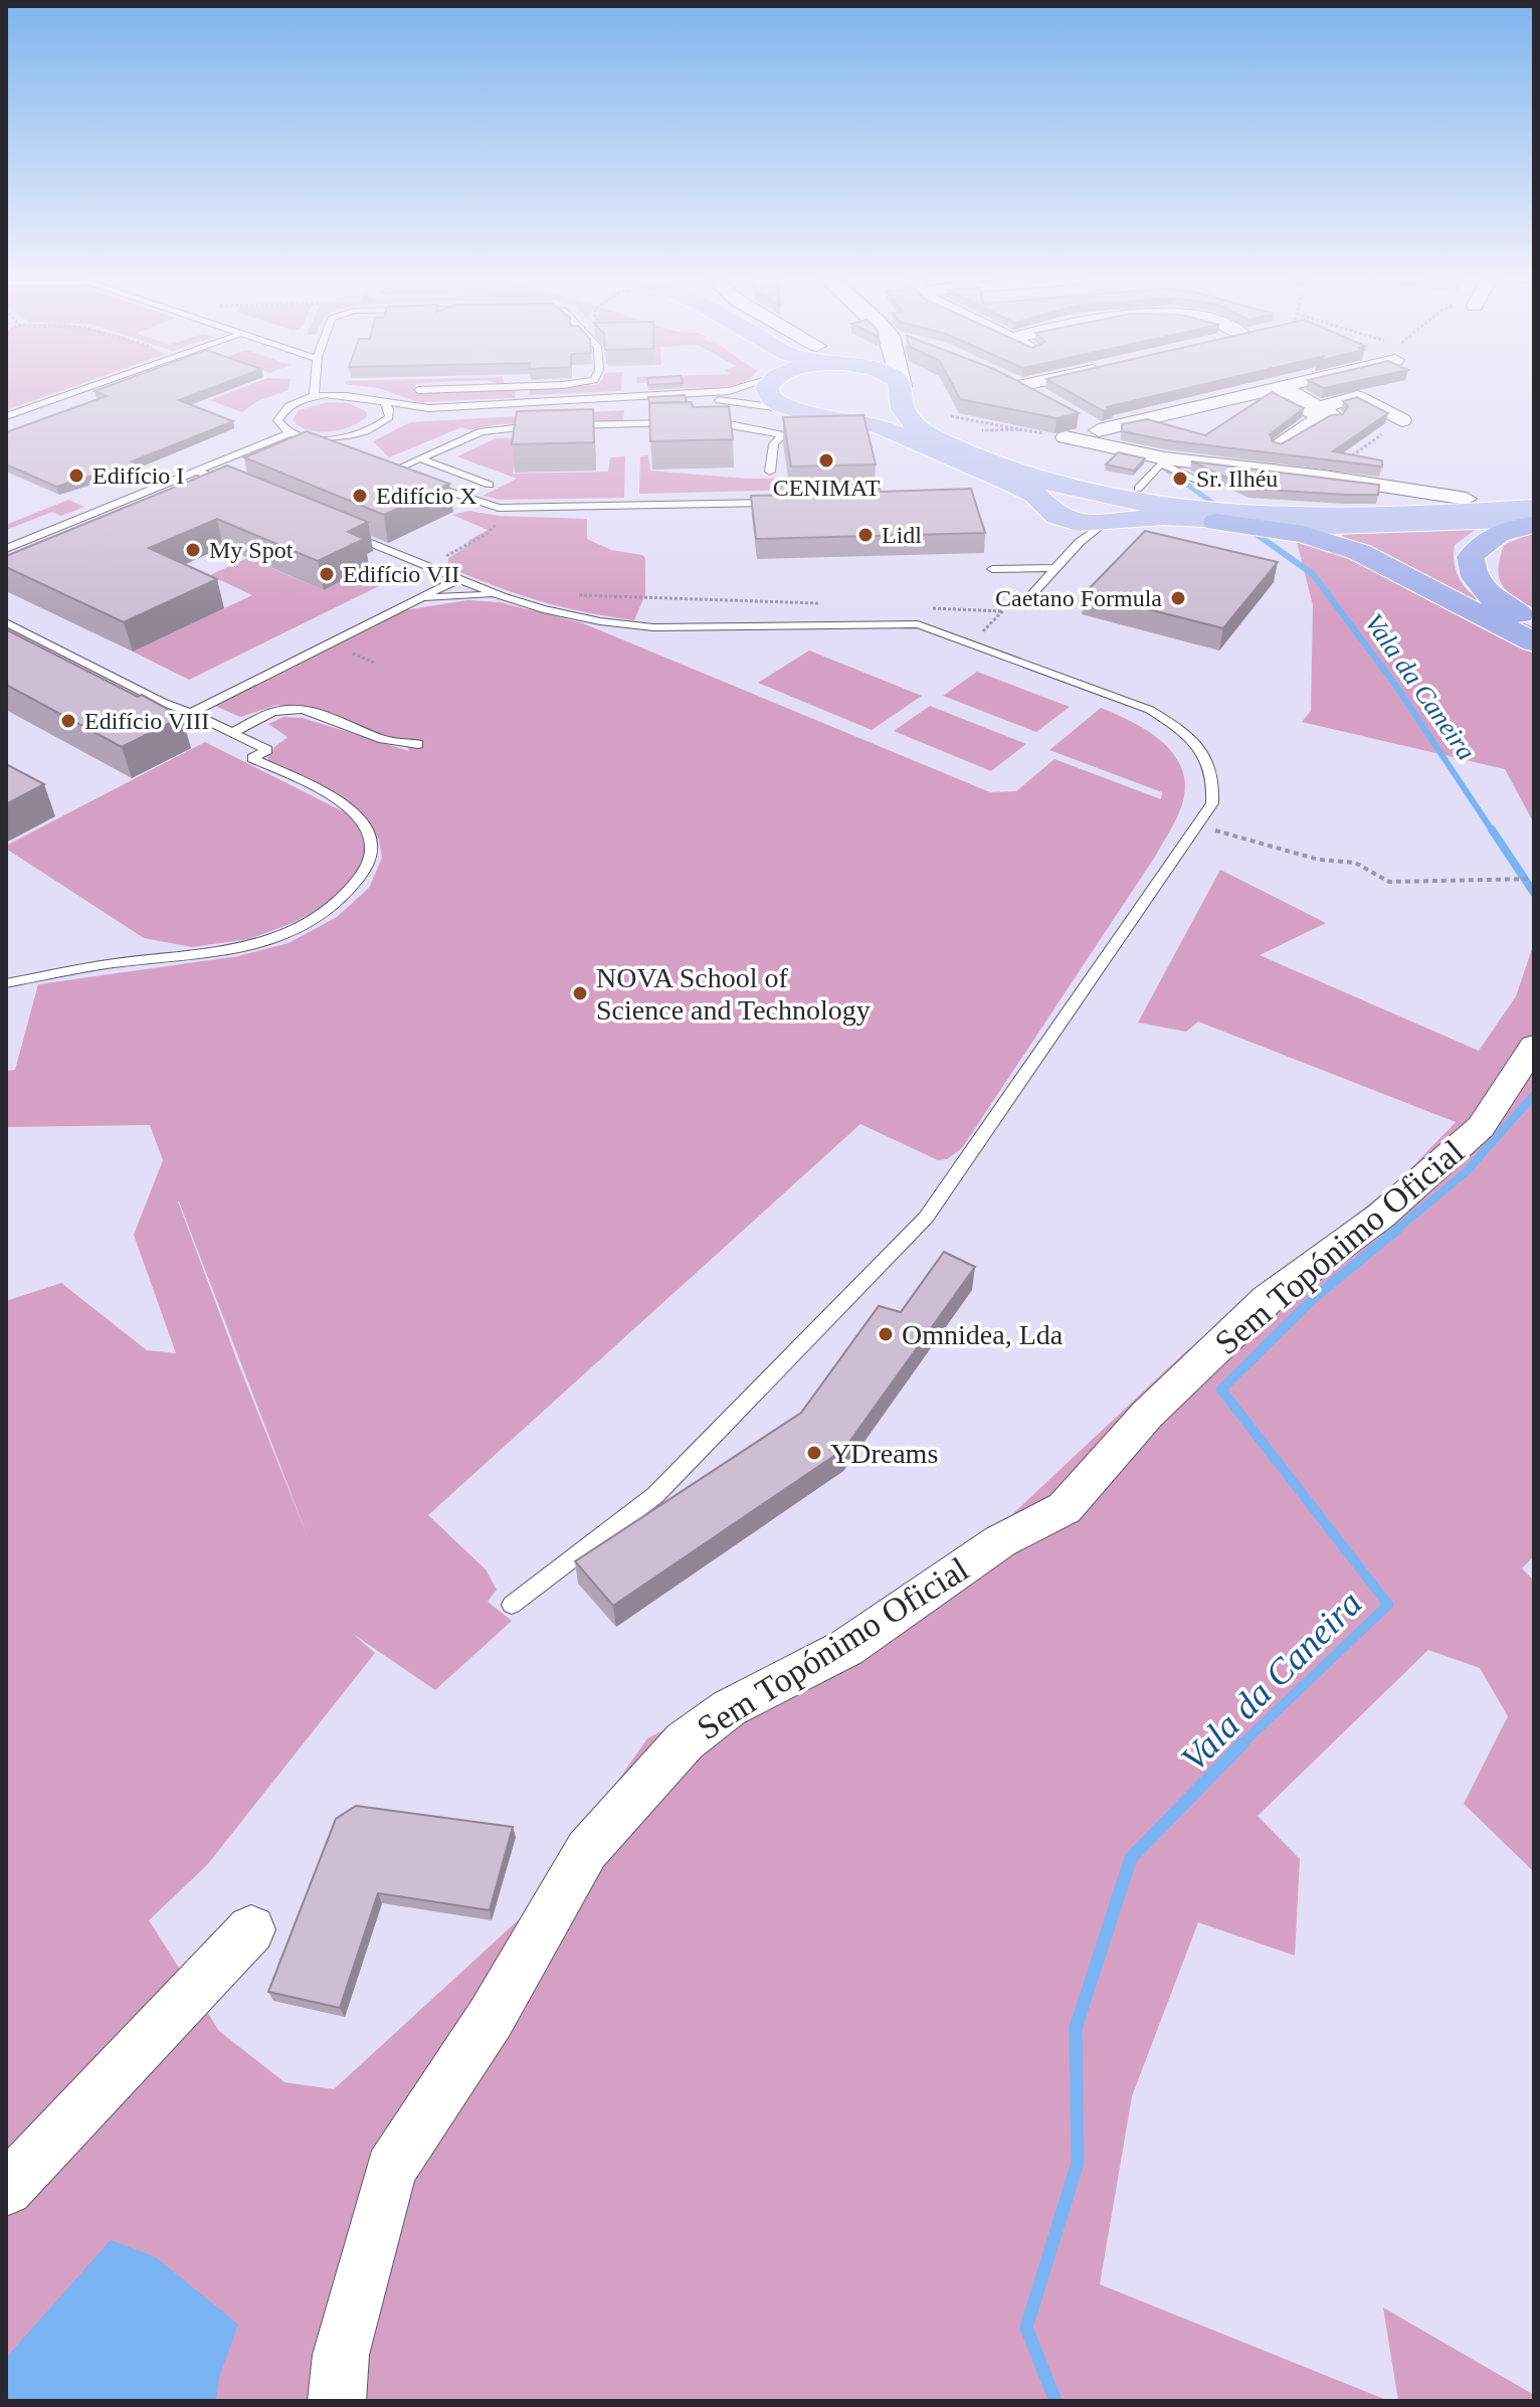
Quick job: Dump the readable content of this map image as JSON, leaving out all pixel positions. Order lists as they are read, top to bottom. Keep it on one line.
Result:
{"streets":{"street":["Sem Topónimo Oficial"]},"water":["Vala da Caneira"],"places":["CENIMAT","Edifício I","Sr. Ilhéu","Edifício X","Lidl","My Spot","Edifício VII","Caetano Formula","Edifício VIII","NOVA School of Science and Technology","Omnidea, Lda","YDreams"]}
